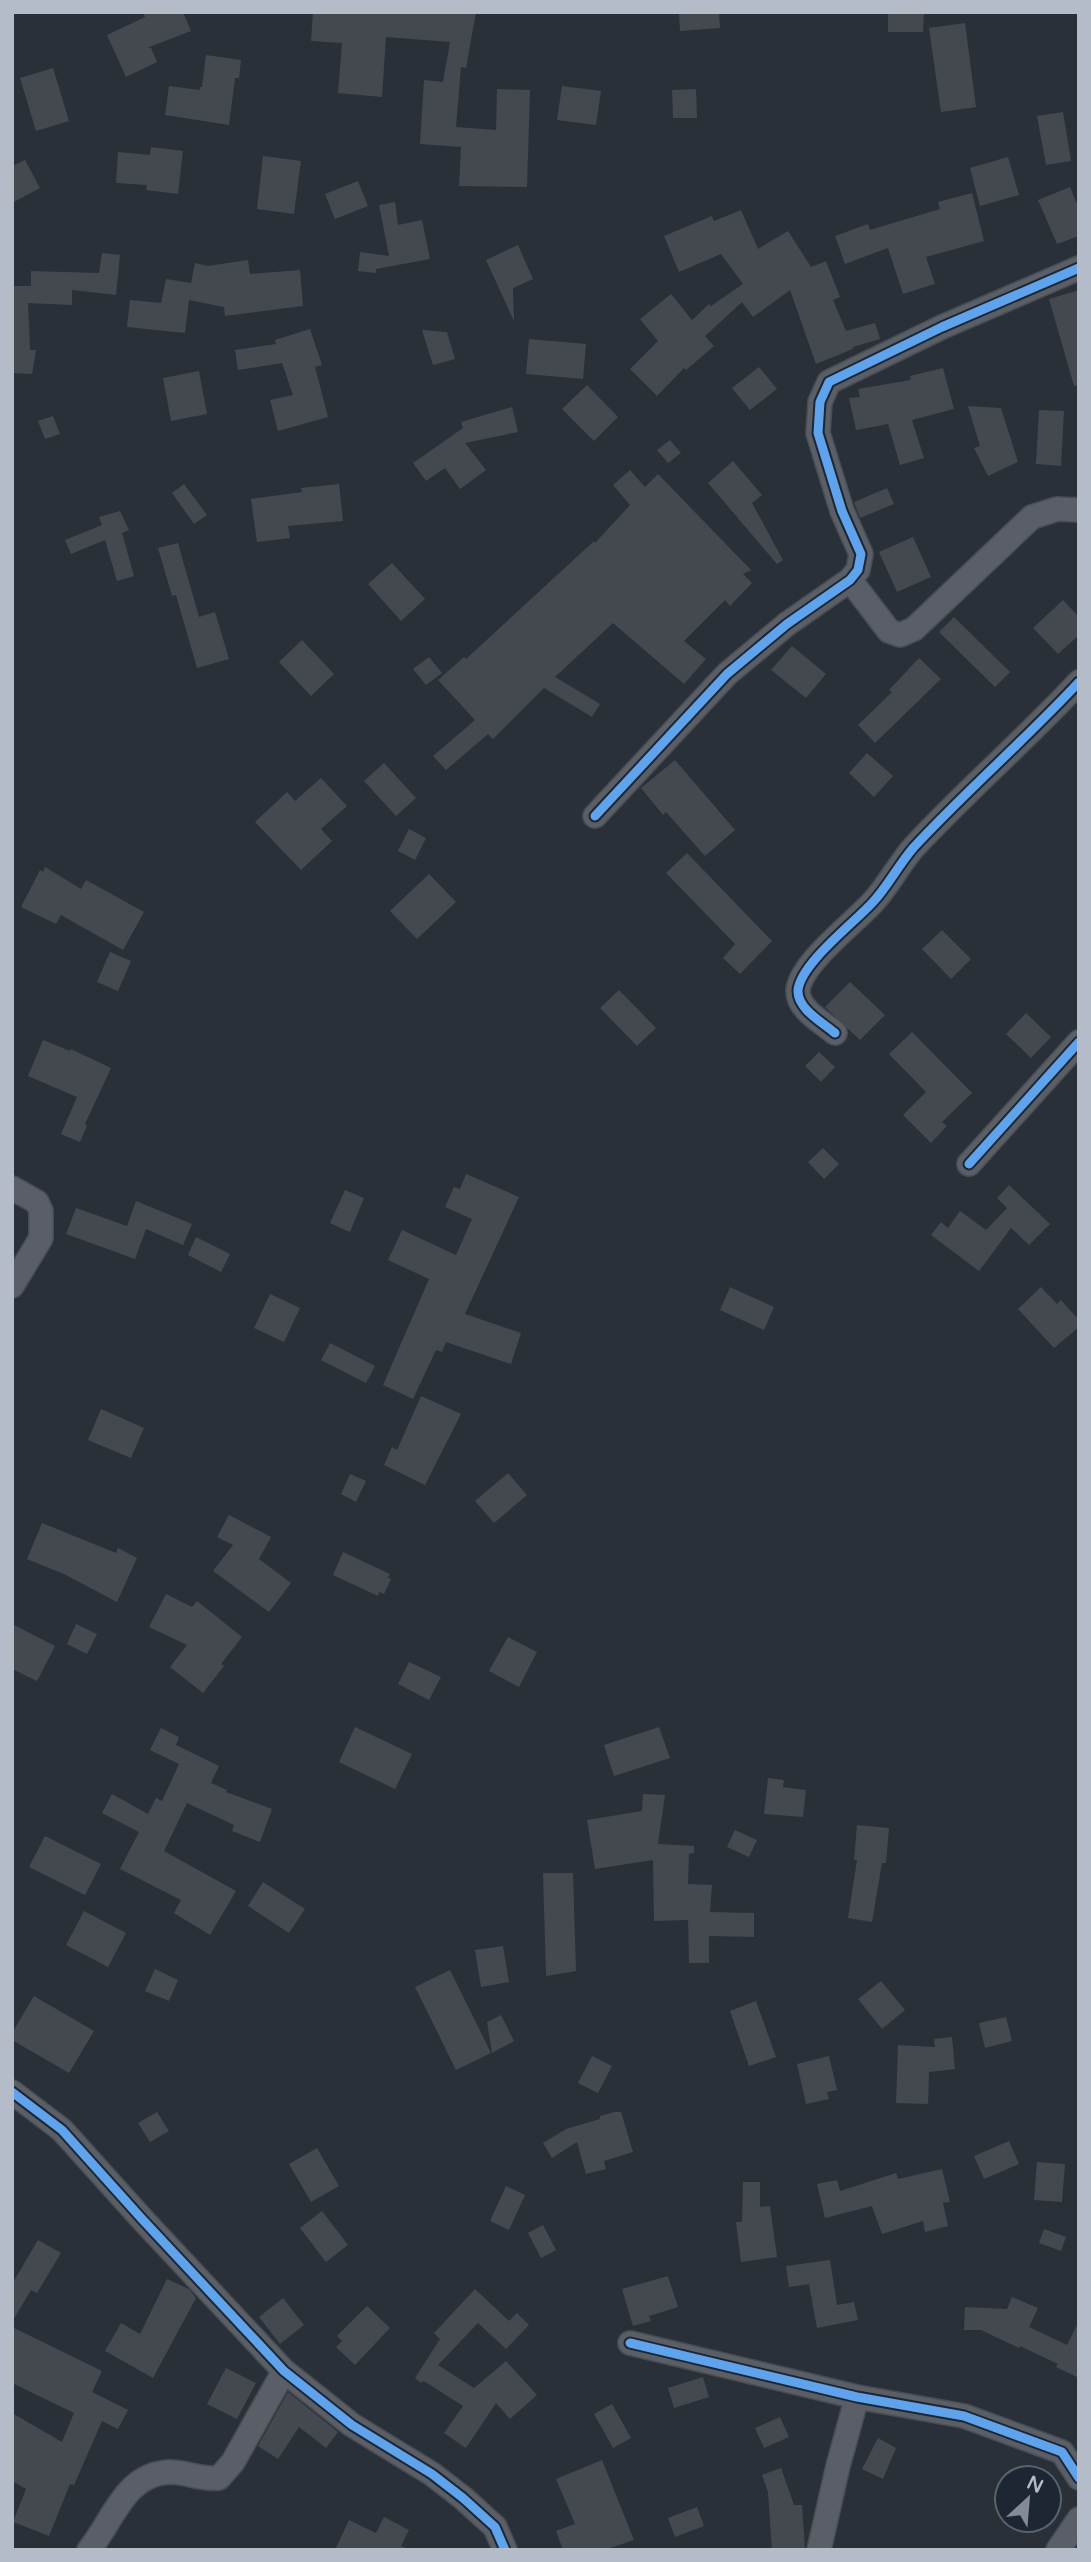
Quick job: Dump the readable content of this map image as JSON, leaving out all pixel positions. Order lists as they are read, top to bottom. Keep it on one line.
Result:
{"north":"top right"}
